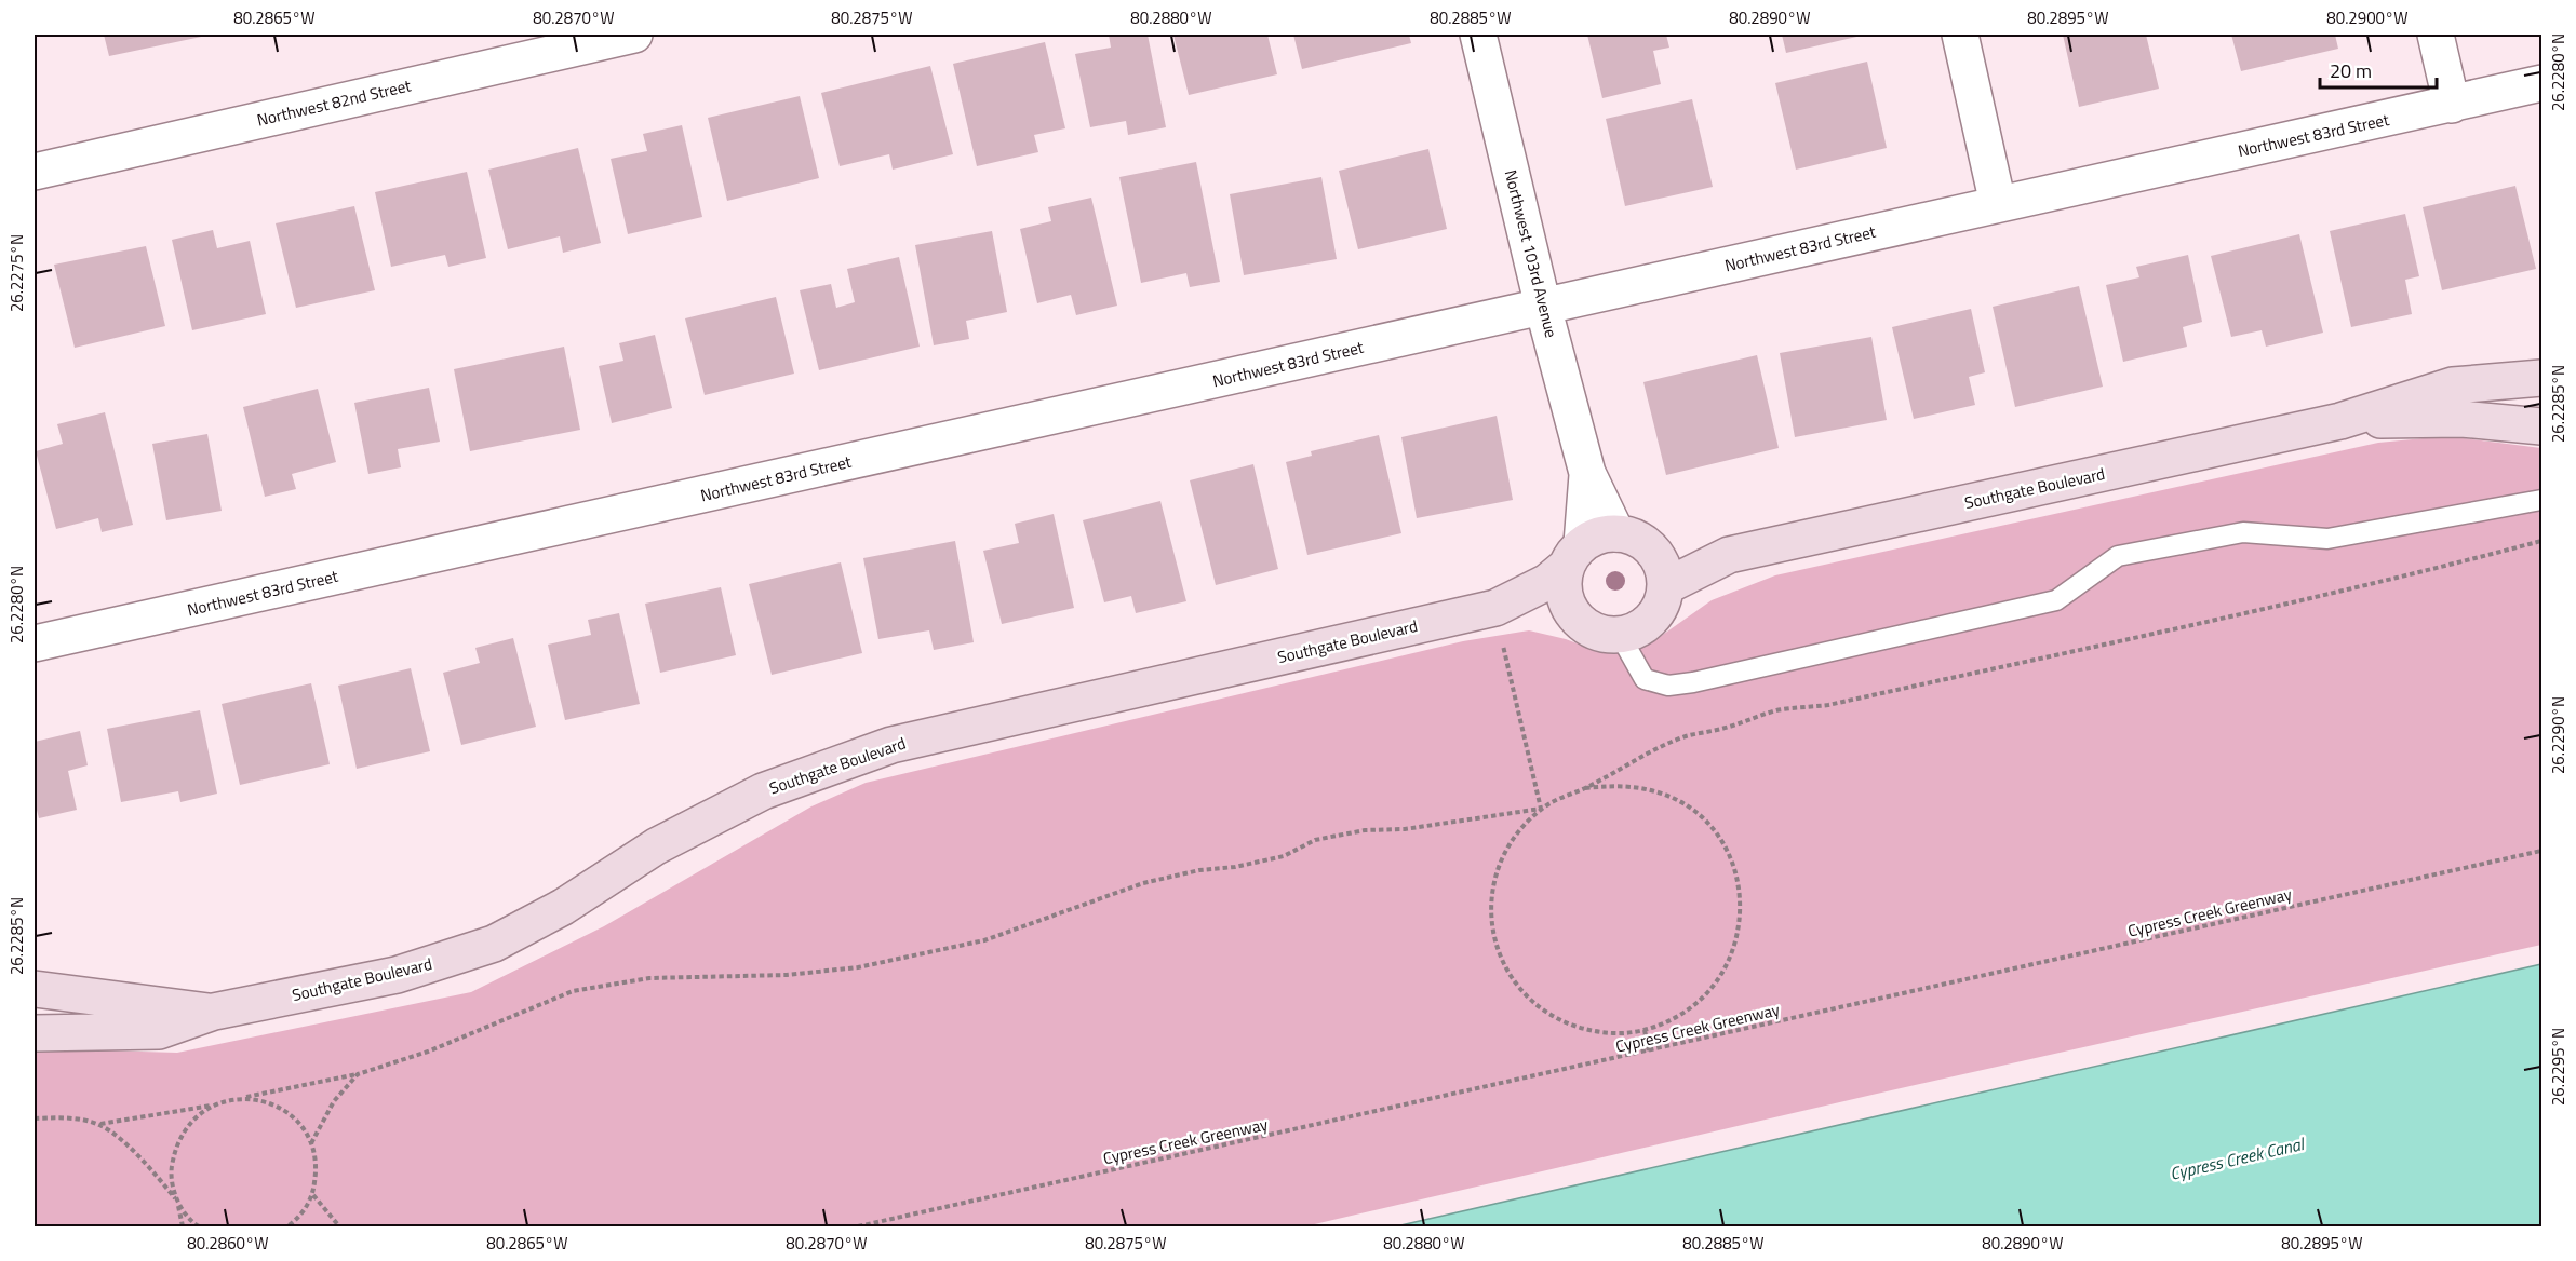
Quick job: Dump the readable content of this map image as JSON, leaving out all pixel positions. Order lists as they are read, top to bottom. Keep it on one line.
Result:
{"streets":{"street":["Northwest 82nd Street","Northwest 83rd Street","Northwest 103rd Avenue","Southgate Boulevard"],"path":["Cypress Creek Greenway"]},"crossings":[["Northwest 83rd Street","Northwest 103rd Avenue"],["Northwest 103rd Avenue","Southgate Boulevard"]],"water":["Cypress Creek Canal"],"scale_bar":"20 m","coordinates":["80.2865°W","80.2870°W","80.2875°W","80.2880°W","80.2885°W","80.2890°W","80.2895°W","80.2900°W","26.2280°N","26.2275°N","26.2285°N","26.2290°N","26.2295°N","80.2860°W"]}
